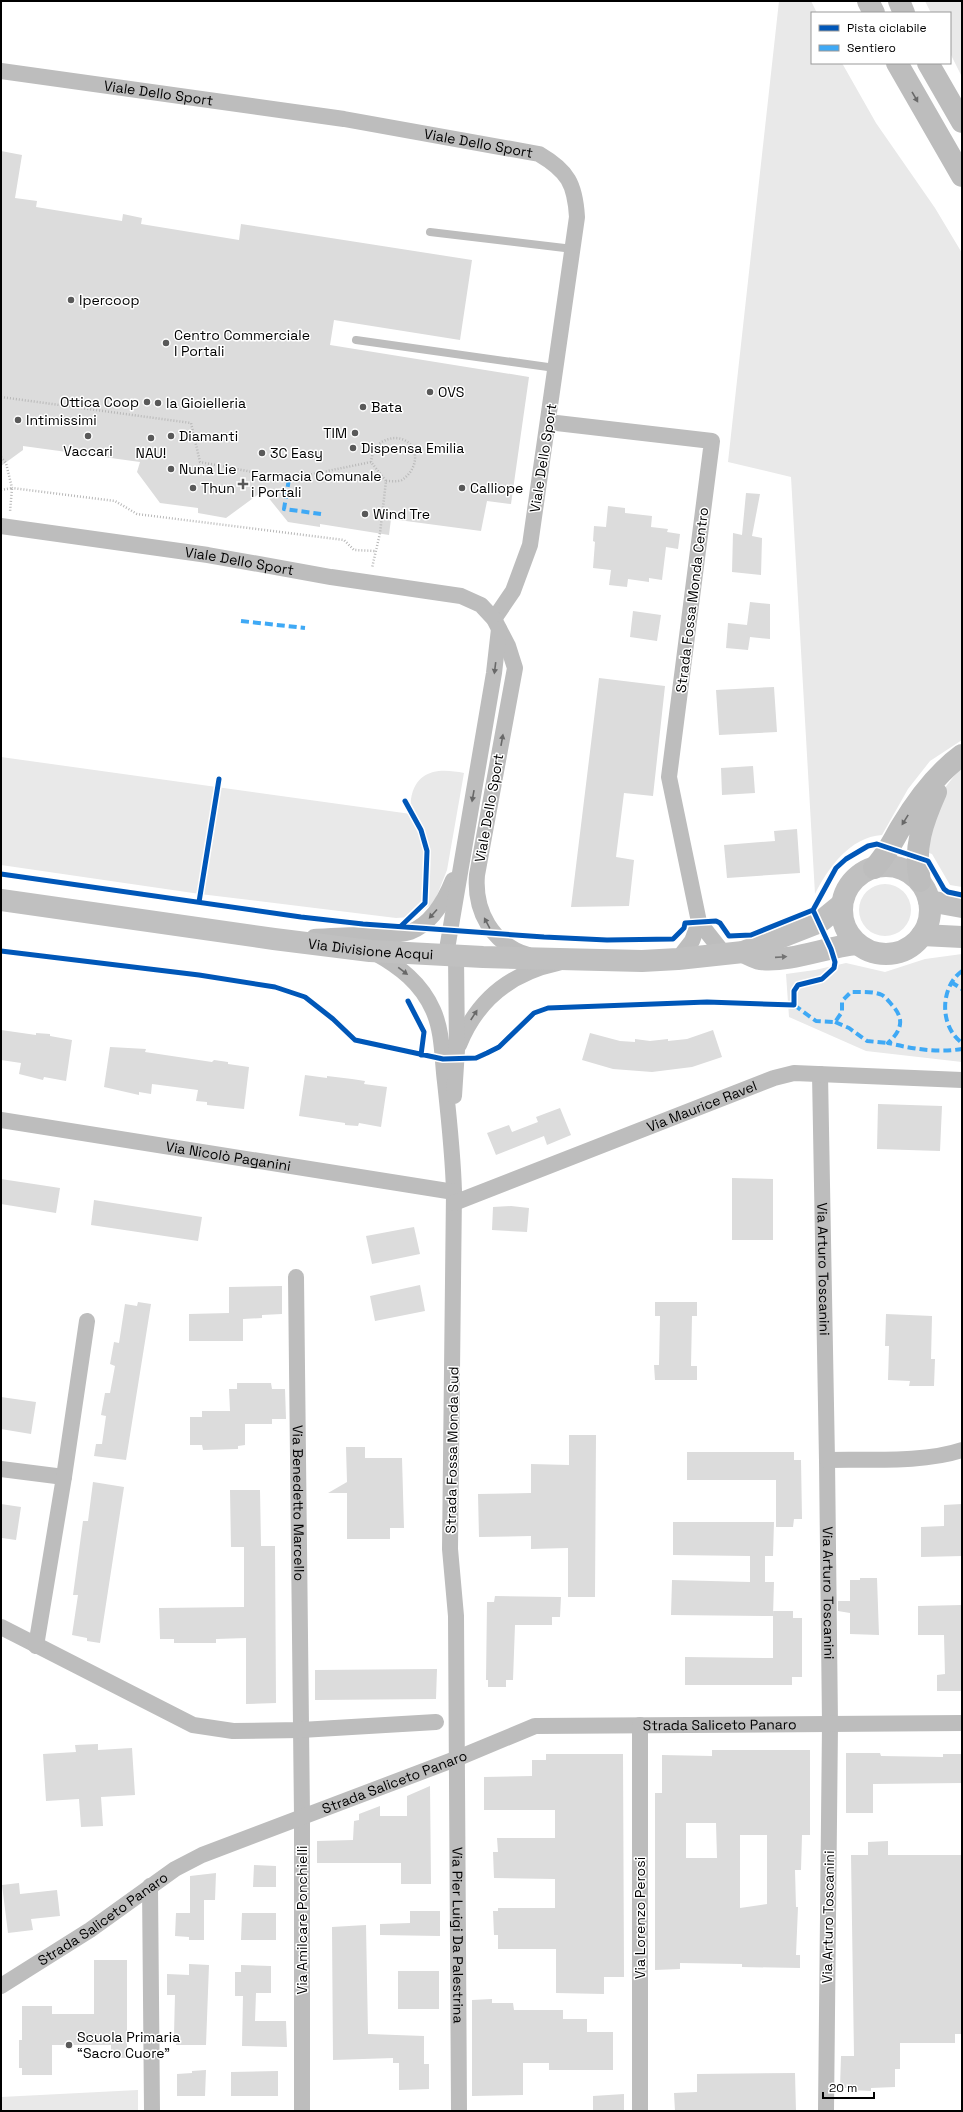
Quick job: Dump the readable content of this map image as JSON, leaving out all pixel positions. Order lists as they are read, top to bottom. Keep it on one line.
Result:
{"streets":{"main road":["Via Divisione Acqui"],"street":["Viale Dello Sport","Strada Fossa Monda Centro","Via Maurice Ravel","Via Nicolò Paganini","Via Arturo Toscanini","Strada Fossa Monda Sud","Via Benedetto Marcello","Strada Saliceto Panaro","Via Lorenzo Perosi","Via Amilcare Ponchielli","Via Pier Luigi Da Palestrina"]},"crossings":[["Viale Dello Sport","Strada Fossa Monda Centro"],["Viale Dello Sport","Via Divisione Acqui"],["Viale Dello Sport","Strada Fossa Monda Sud"],["Strada Fossa Monda Centro","Via Divisione Acqui"],["Via Divisione Acqui","Strada Fossa Monda Sud"],["Via Maurice Ravel","Via Nicolò Paganini"],["Via Maurice Ravel","Via Arturo Toscanini"],["Via Maurice Ravel","Strada Fossa Monda Sud"],["Via Nicolò Paganini","Strada Fossa Monda Sud"],["Via Arturo Toscanini","Strada Saliceto Panaro"],["Strada Fossa Monda Sud","Strada Saliceto Panaro"],["Strada Fossa Monda Sud","Via Pier Luigi Da Palestrina"],["Via Benedetto Marcello","Via Amilcare Ponchielli"],["Strada Saliceto Panaro","Via Lorenzo Perosi"],["Strada Saliceto Panaro","Via Amilcare Ponchielli"],["Strada Saliceto Panaro","Via Pier Luigi Da Palestrina"]],"places":{"other":["Ipercoop","Centro Commerciale I Portali","OVS","Ottica Coop","la Gioielleria","Bata","Intimissimi","TIM","Vaccari","Diamanti","NAU!","Dispensa Emilia","3C Easy","Nuna Lie","Thun","Calliope","Wind Tre","Scuola Primaria “Sacro Cuore”"],"health":["Farmacia Comunale i Portali"]},"legend":["Pista ciclabile","Sentiero"],"scale_bar":"20 m"}
